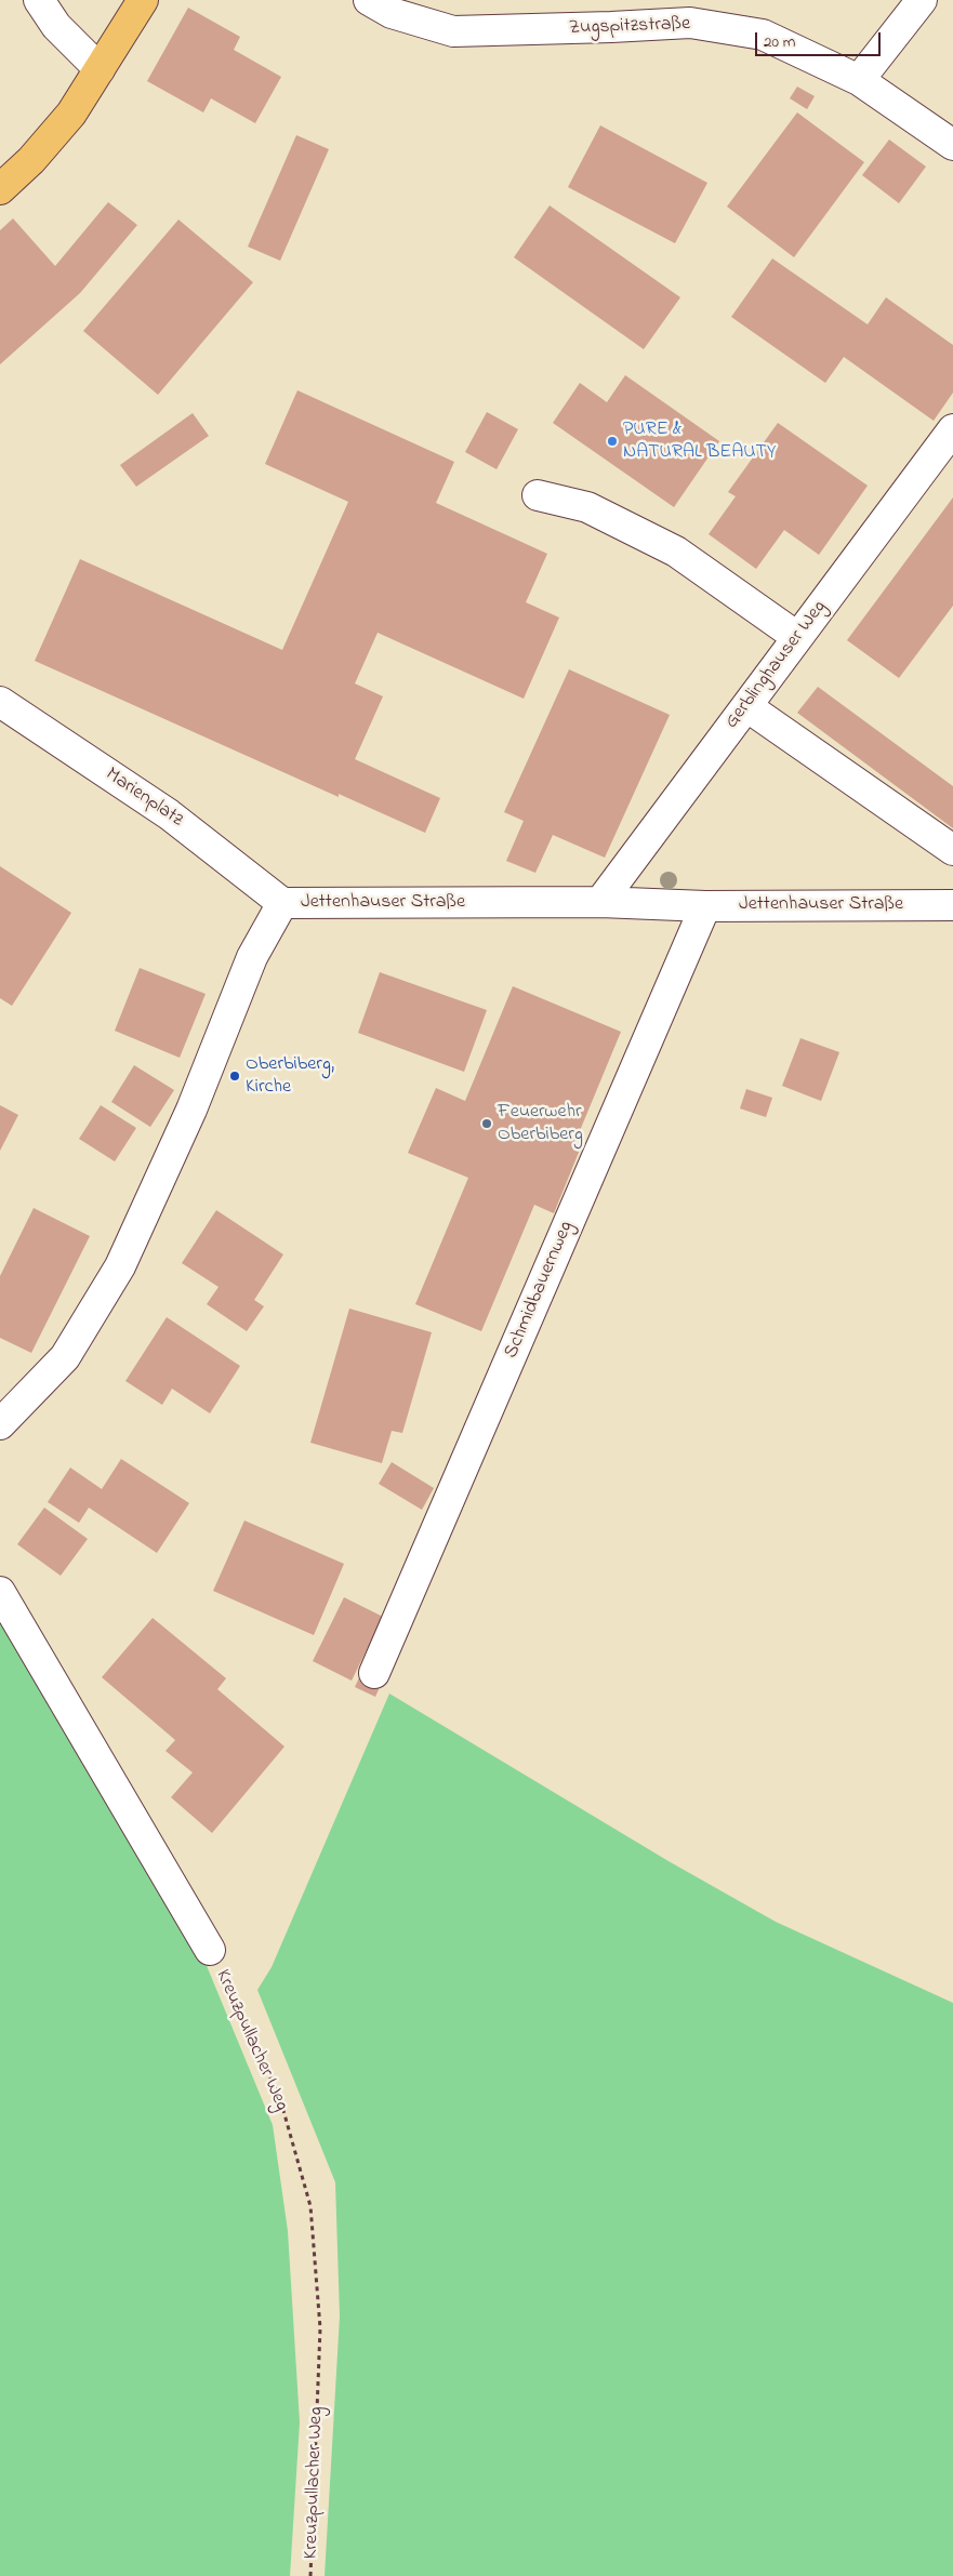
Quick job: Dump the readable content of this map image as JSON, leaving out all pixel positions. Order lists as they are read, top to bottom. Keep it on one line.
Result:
{"streets":{"street":["Zugspitzstraße","Gerblinghauser Weg","Marienplatz","Jettenhauser Straße","Schmidbauernweg","Kreuzpullacher Weg"]},"crossings":[["Gerblinghauser Weg","Jettenhauser Straße"],["Marienplatz","Jettenhauser Straße"],["Jettenhauser Straße","Schmidbauernweg"]],"places":["PURE & NATURAL BEAUTY","Oberbiberg, Kirche","Feuerwehr Oberbiberg"],"scale_bar":"20 m"}
